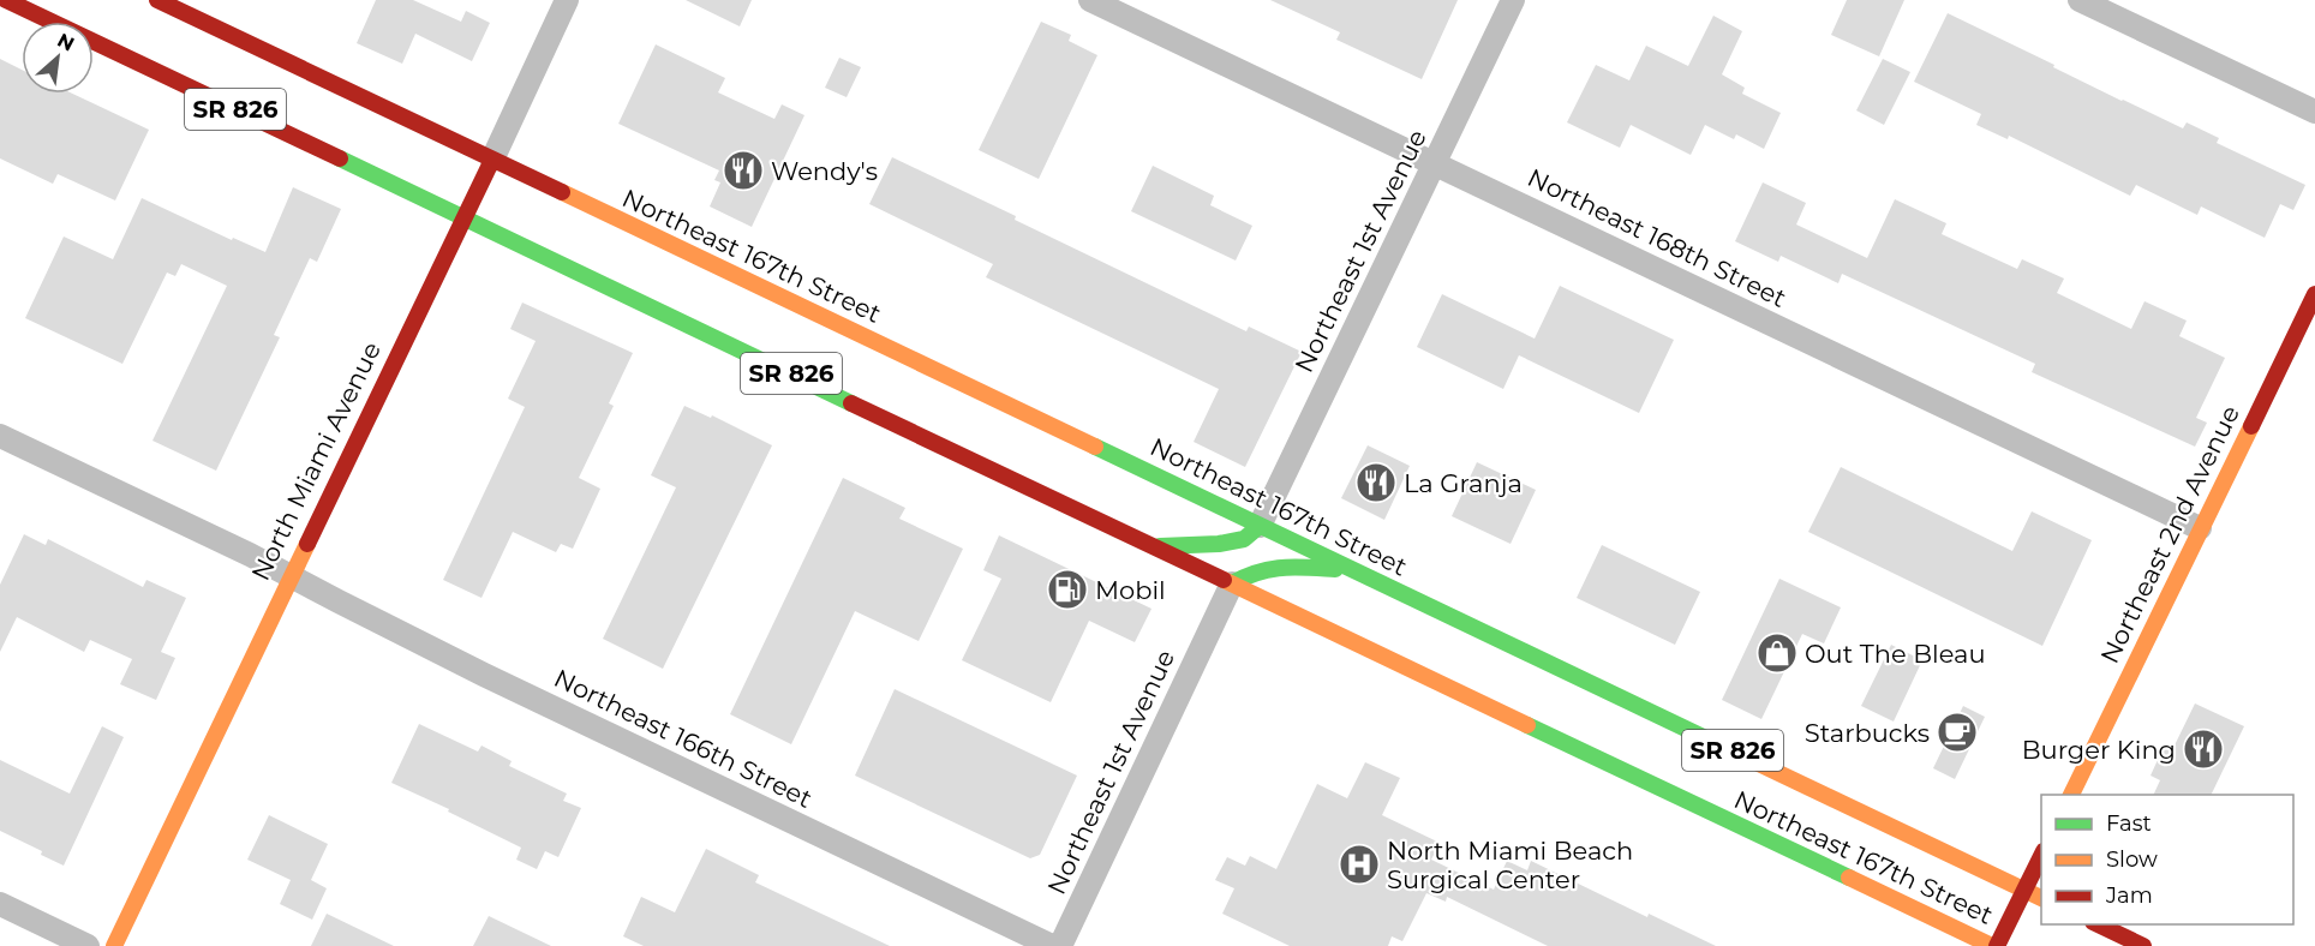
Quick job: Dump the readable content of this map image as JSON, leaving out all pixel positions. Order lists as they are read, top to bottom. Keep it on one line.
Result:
{"streets":{"main road":["SR 826","Northeast 167th Street","North Miami Avenue","Northeast 2nd Avenue"],"street":["Northeast 168th Street","Northeast 1st Avenue","Northeast 166th Street"]},"crossings":[["SR 826","Northeast 167th Street"],["SR 826","North Miami Avenue"],["Northeast 168th Street","Northeast 1st Avenue"],["Northeast 168th Street","Northeast 2nd Avenue"],["Northeast 1st Avenue","Northeast 167th Street"],["Northeast 167th Street","North Miami Avenue"],["North Miami Avenue","Northeast 166th Street"]],"places":{"restaurant":["Wendy's","La Granja","Burger King"],"fuel station":["Mobil"],"shop":["Out The Bleau"],"cafe":["Starbucks"],"hospital":["North Miami Beach Surgical Center"]},"legend":["Fast","Slow","Jam"],"north":"top right"}
